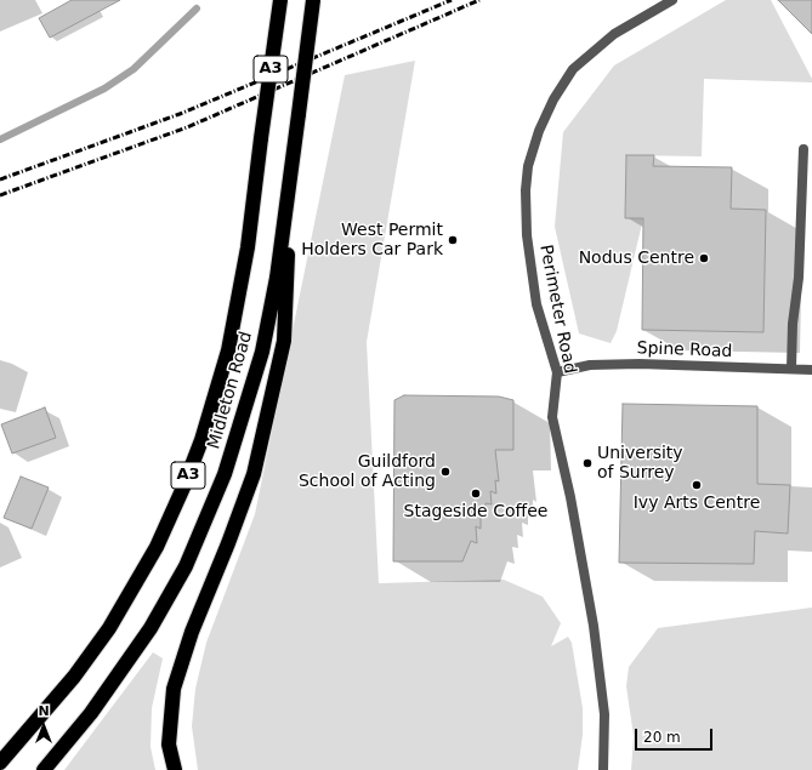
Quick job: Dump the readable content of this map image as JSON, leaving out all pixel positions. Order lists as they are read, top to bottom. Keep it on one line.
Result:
{"streets":{"highway":["A3","Midleton Road"],"street":["Perimeter Road","Spine Road"]},"crossings":[["Perimeter Road","Spine Road"]],"places":["West Permit Holders Car Park","Nodus Centre","University of Surrey","Guildford School of Acting","Ivy Arts Centre","Stageside Coffee"],"scale_bar":"20 m","north":"top"}
